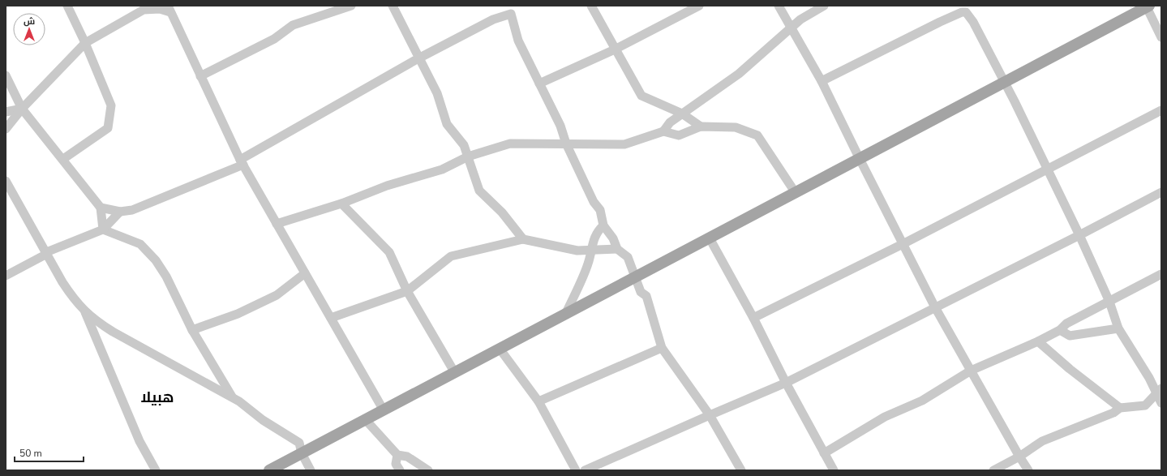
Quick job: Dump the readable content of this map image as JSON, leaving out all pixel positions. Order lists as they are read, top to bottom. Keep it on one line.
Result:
{"districts":["هبيلا"],"scale_bar":"50 m","north":"top"}
